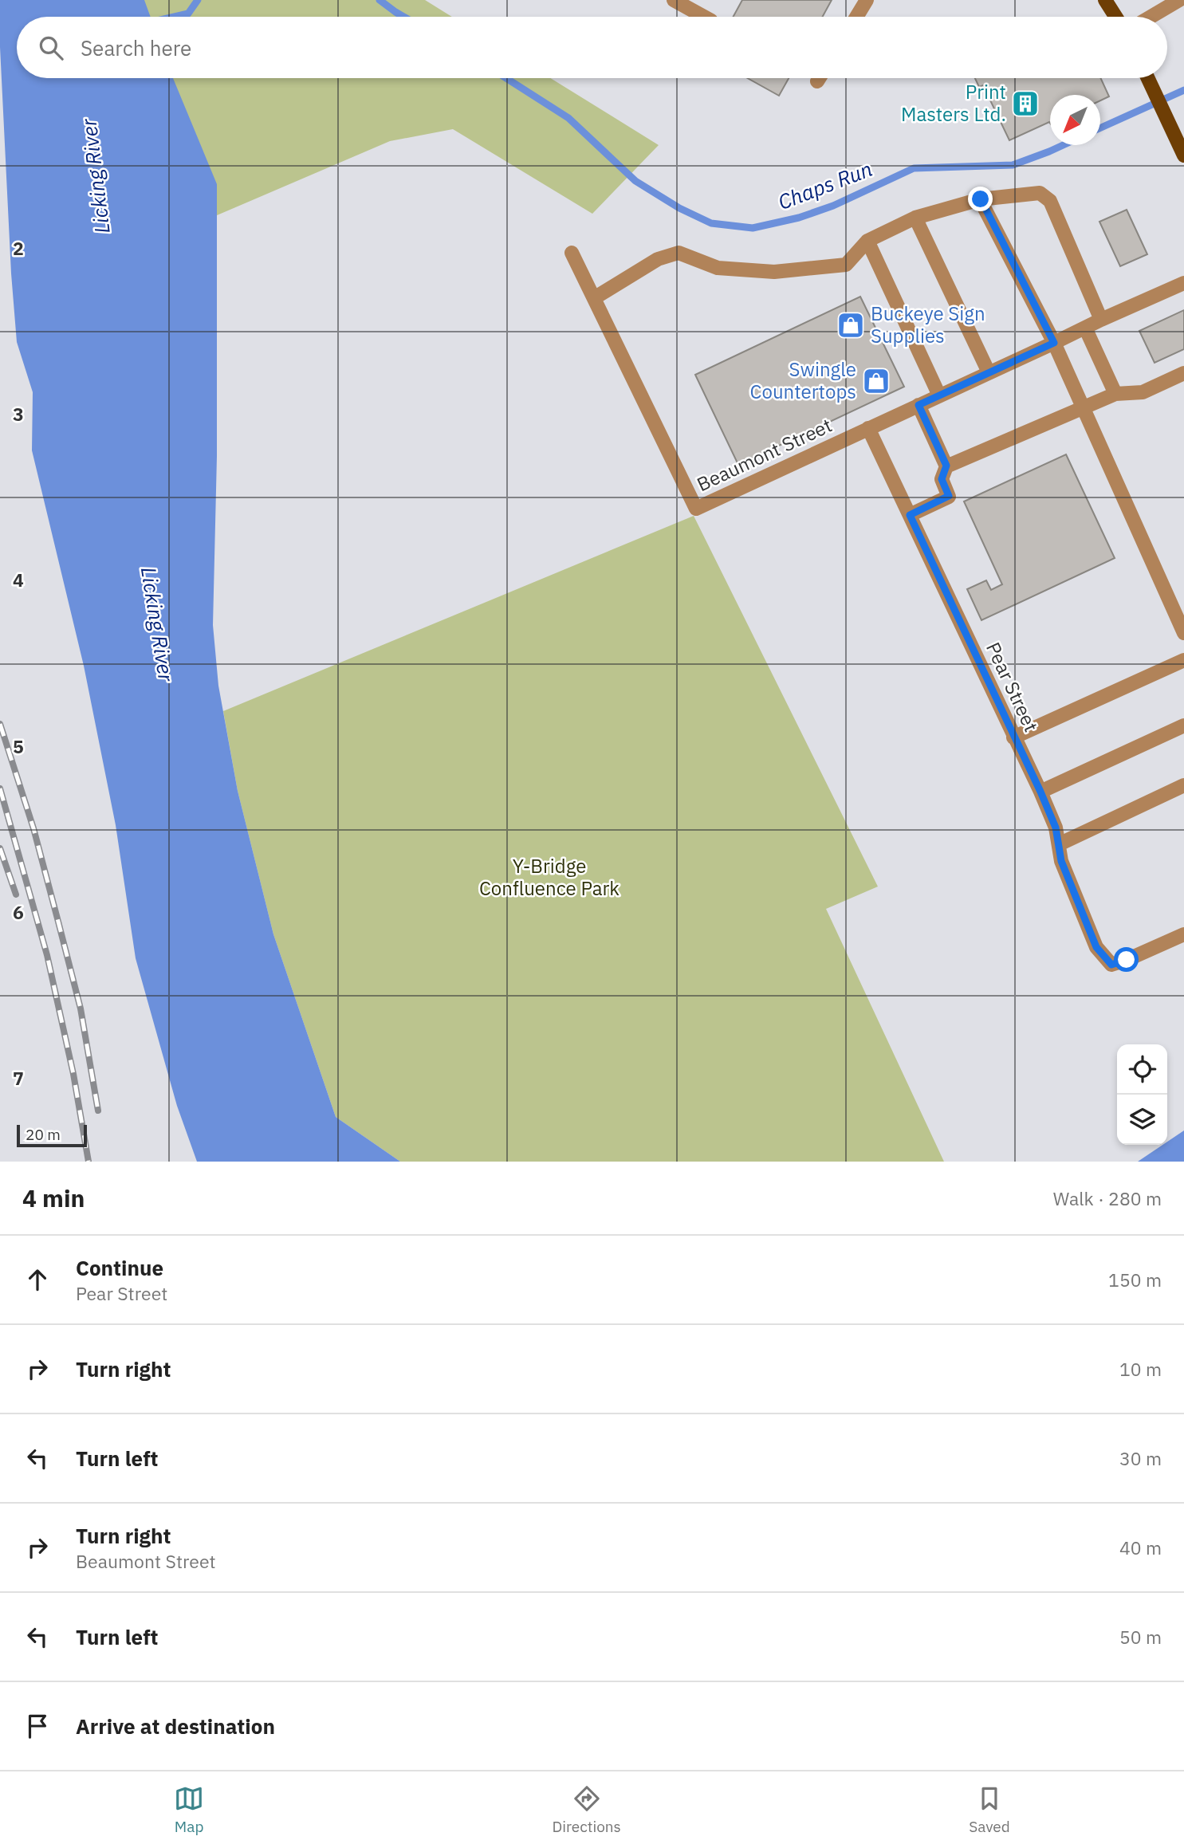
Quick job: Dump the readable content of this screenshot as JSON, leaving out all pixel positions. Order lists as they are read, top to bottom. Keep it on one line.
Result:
{"streets":{"street":["Beaumont Street","Pear Street"]},"crossings":[["Beaumont Street","Pear Street"]],"water":["Licking River","Chaps Run"],"parks":["Y-Bridge Confluence Park"],"places":{"building":["Print Masters Ltd."],"shop":["Buckeye Sign Supplies","Swingle Countertops"]},"scale_bar":"20 m","north":"bottom left","page":{"search":"Search here","scale":"20 m","heading":["4 min","Walk · 280 m"],"list":[["Continue","Pear Street","150 m"],["Turn right","10 m"],["Turn left","30 m"],["Turn right","Beaumont Street","40 m"],["Turn left","50 m"],"Arrive at destination"],"nav":["Map","Directions","Saved"]},"grid":{"rows":["2","3","4","5","6","7"]}}
